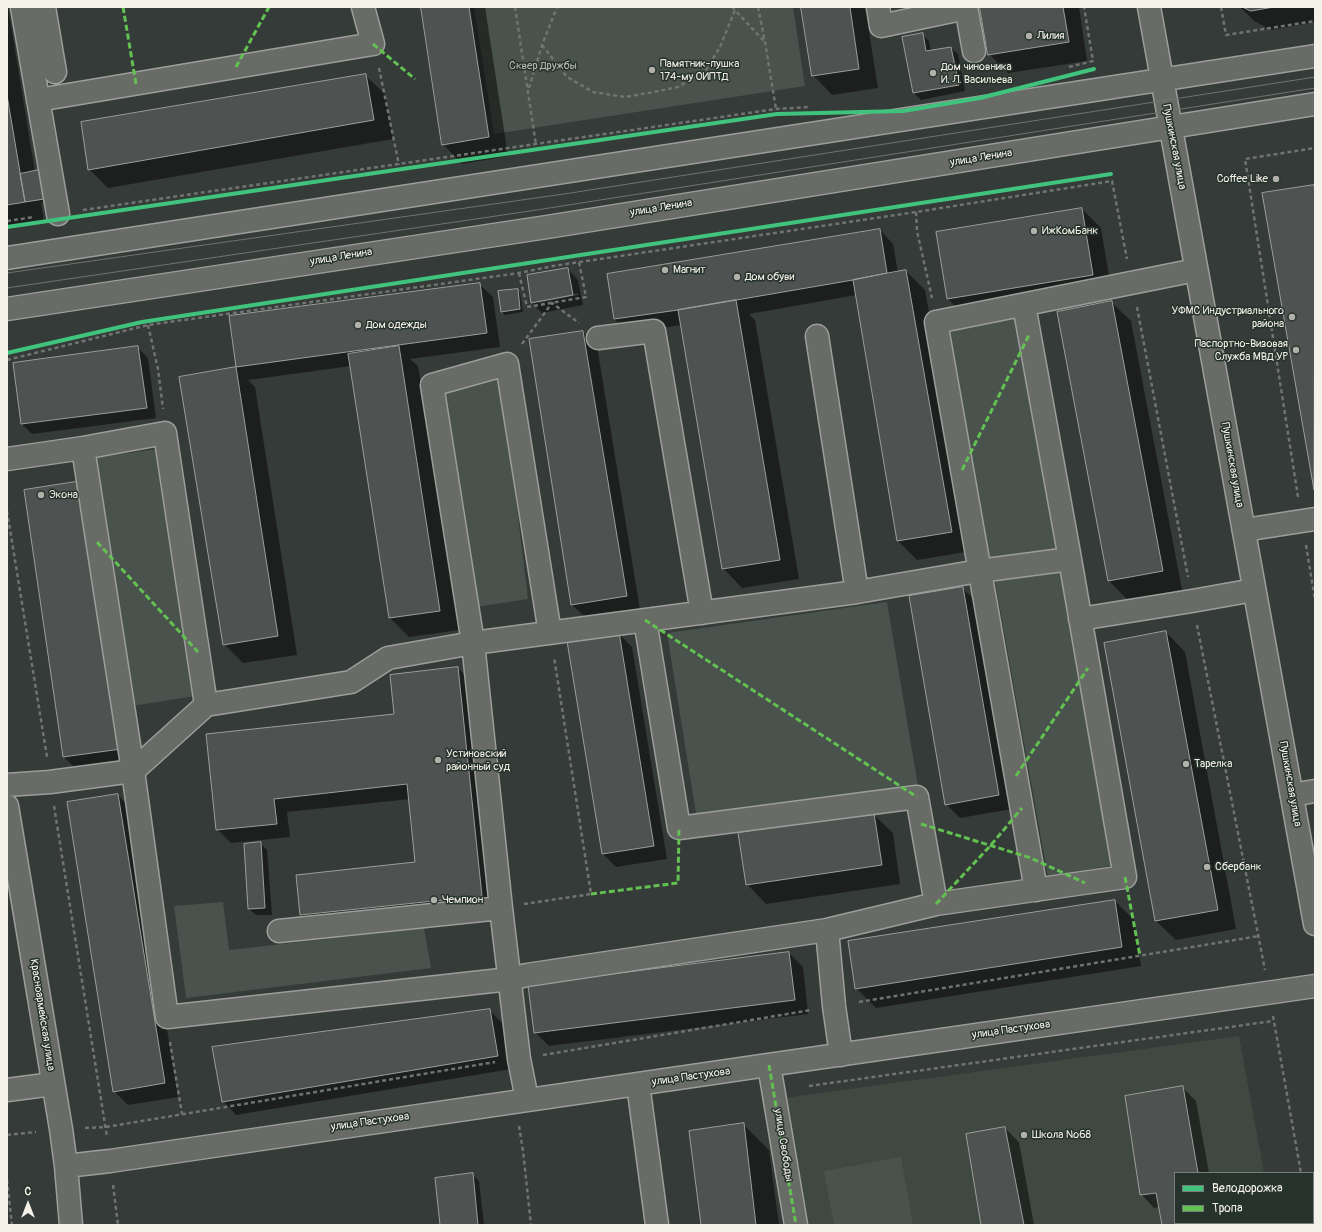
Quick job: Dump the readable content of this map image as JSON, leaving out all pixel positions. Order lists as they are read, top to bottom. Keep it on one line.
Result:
{"streets":{"main road":["Пушкинская улица","улица Ленина","Красноармейская улица","улица Пастухова","улица Свободы"]},"crossings":[["Пушкинская улица","улица Ленина"],["Красноармейская улица","улица Пастухова"],["улица Пастухова","улица Свободы"]],"parks":["Сквер Дружбы"],"places":["Лилия","Памятник-пушка 174-му ОИПТД","Дом чиновника И. Л. Васильева","Coffee Like","ИжКомБанк","Магнит","Дом обуви","УФМС Индустриального района","Дом одежды","Паспортно-Визовая Служба МВД УР","Экона","Устиновский районный суд","Тарелка","Сбербанк","Чемпион","Школа №68"],"legend":["Велодорожка","Тропа"],"north":"top"}
